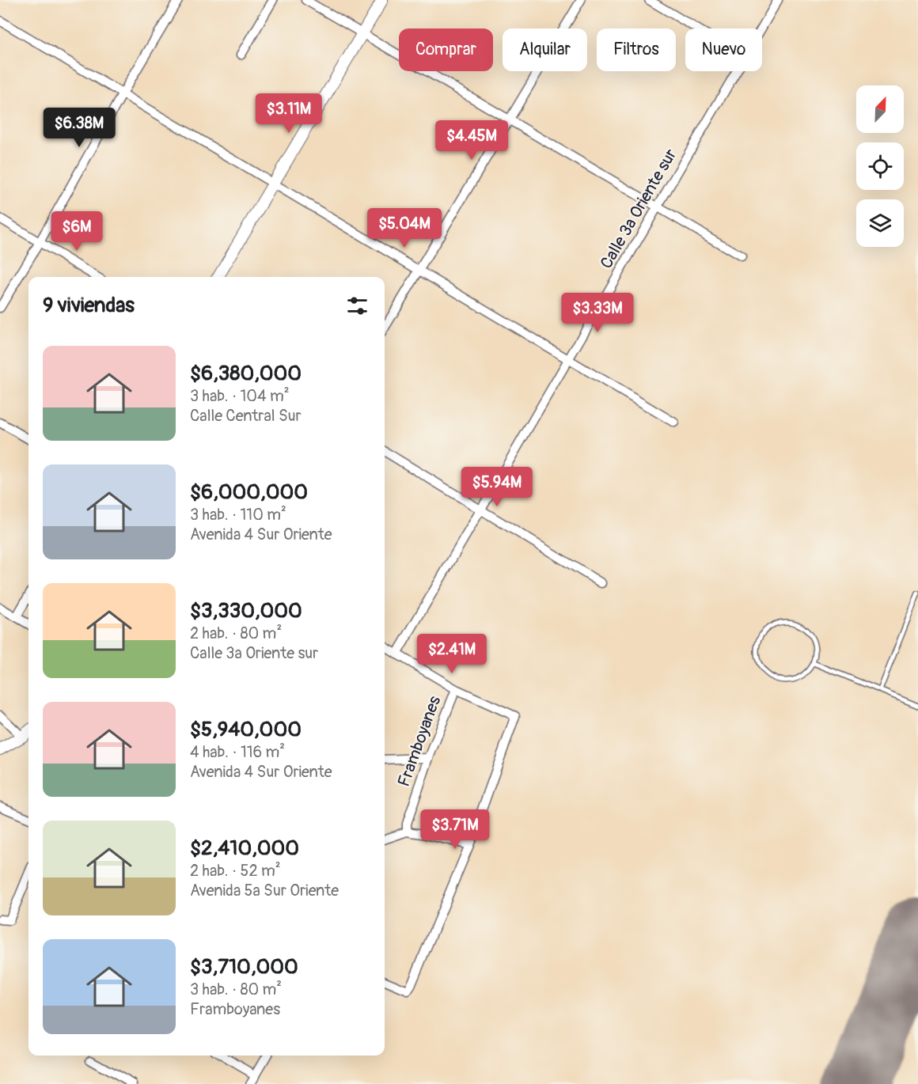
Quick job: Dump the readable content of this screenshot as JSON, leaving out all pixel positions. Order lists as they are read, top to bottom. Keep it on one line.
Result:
{"streets":{"street":["Calle 3a Oriente sur","Framboyanes"]},"north":"top right","page":{"chip":["Comprar","Alquilar","Filtros","Nuevo"],"price":["$3.11M","$6.38M","$4.45M","$5.04M","$6M","$3.33M","$5.94M","$2.41M","$3.71M"],"heading":"9 viviendas","list":[{"name":"$6,380,000","note":"3 hab. · 104 m² · Calle Central Sur"},{"name":"$6,000,000","note":"3 hab. · 110 m² · Avenida 4 Sur Oriente"},{"name":"$3,330,000","note":"2 hab. · 80 m² · Calle 3a Oriente sur"},{"name":"$5,940,000","note":"4 hab. · 116 m² · Avenida 4 Sur Oriente"},{"name":"$2,410,000","note":"2 hab. · 52 m² · Avenida 5a Sur Oriente"},{"name":"$3,710,000","note":"3 hab. · 80 m² · Framboyanes"}]}}
